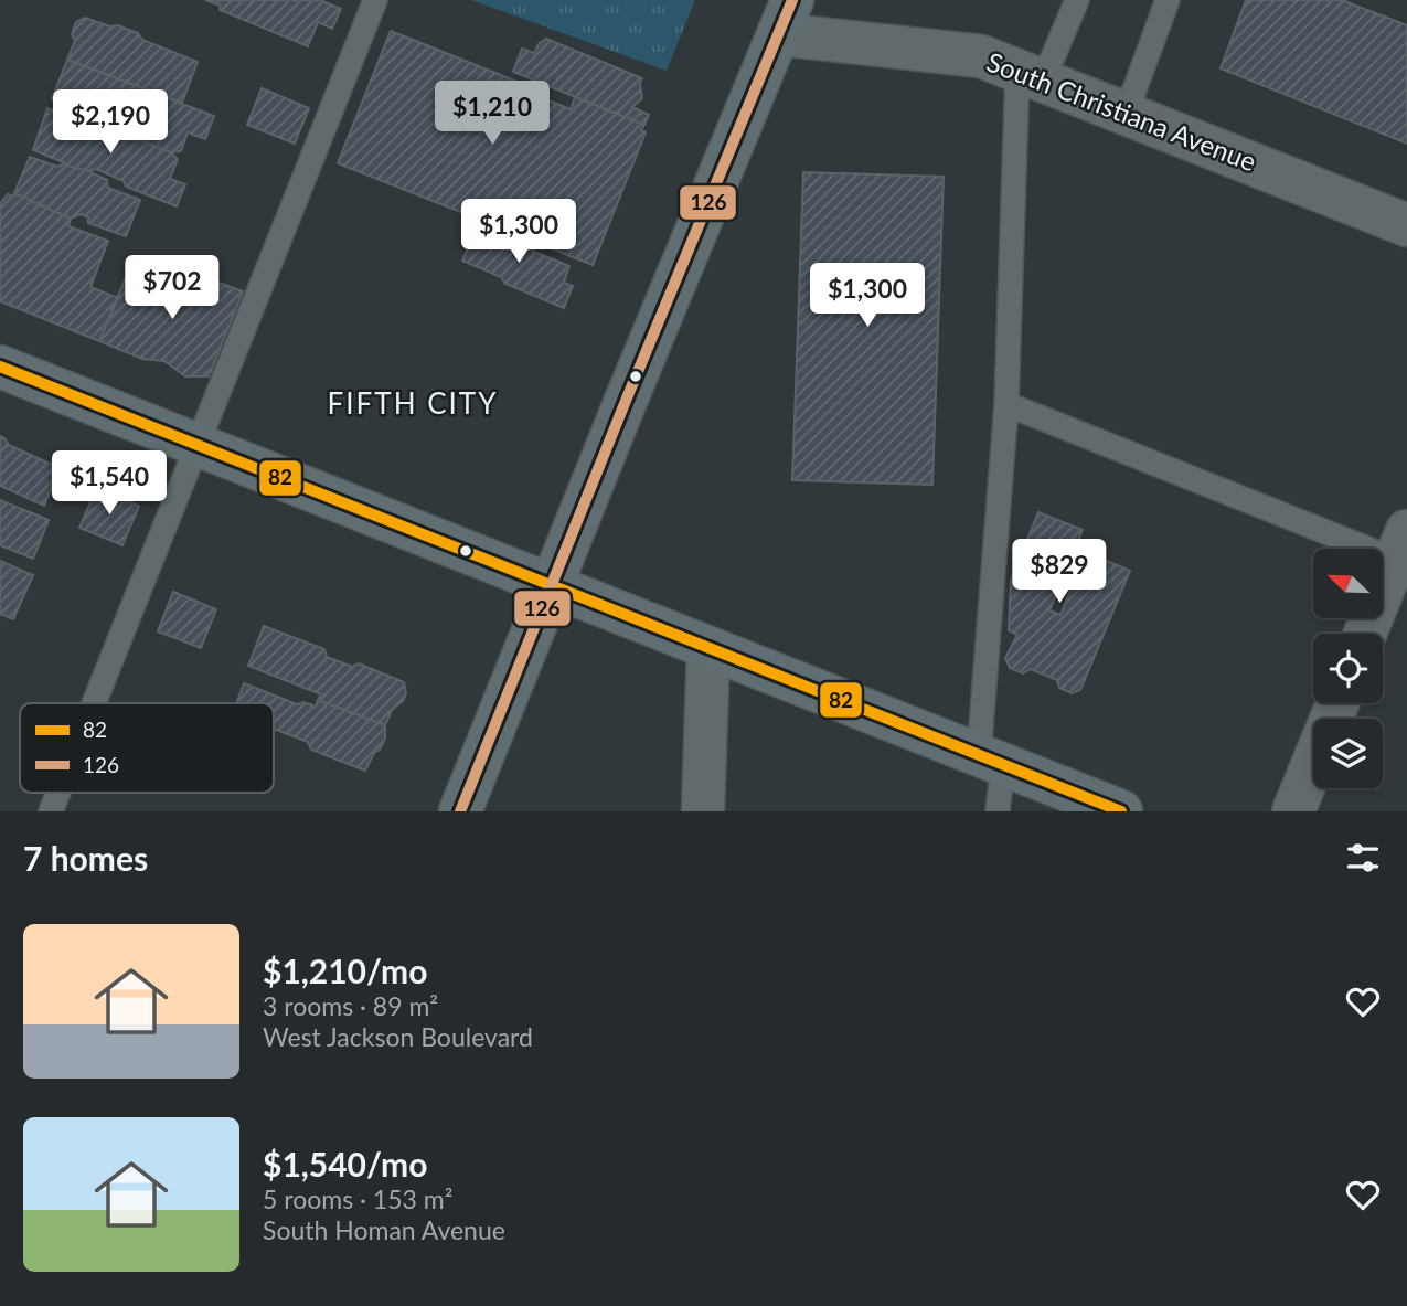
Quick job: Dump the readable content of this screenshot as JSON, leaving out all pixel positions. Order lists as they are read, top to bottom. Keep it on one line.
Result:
{"streets":{"street":["South Christiana Avenue"]},"districts":["FIFTH CITY"],"lines":["transit line 126","transit line 82"],"legend":["82","126"],"north":"top left","page":{"price":["$1,210","$2,190","$1,300","$702","$1,300","$1,540","$829"],"heading":"7 homes","list":[{"name":"$1,210/mo","note":"3 rooms · 89 m² · West Jackson Boulevard"},{"name":"$1,540/mo","note":"5 rooms · 153 m² · South Homan Avenue"}]}}
